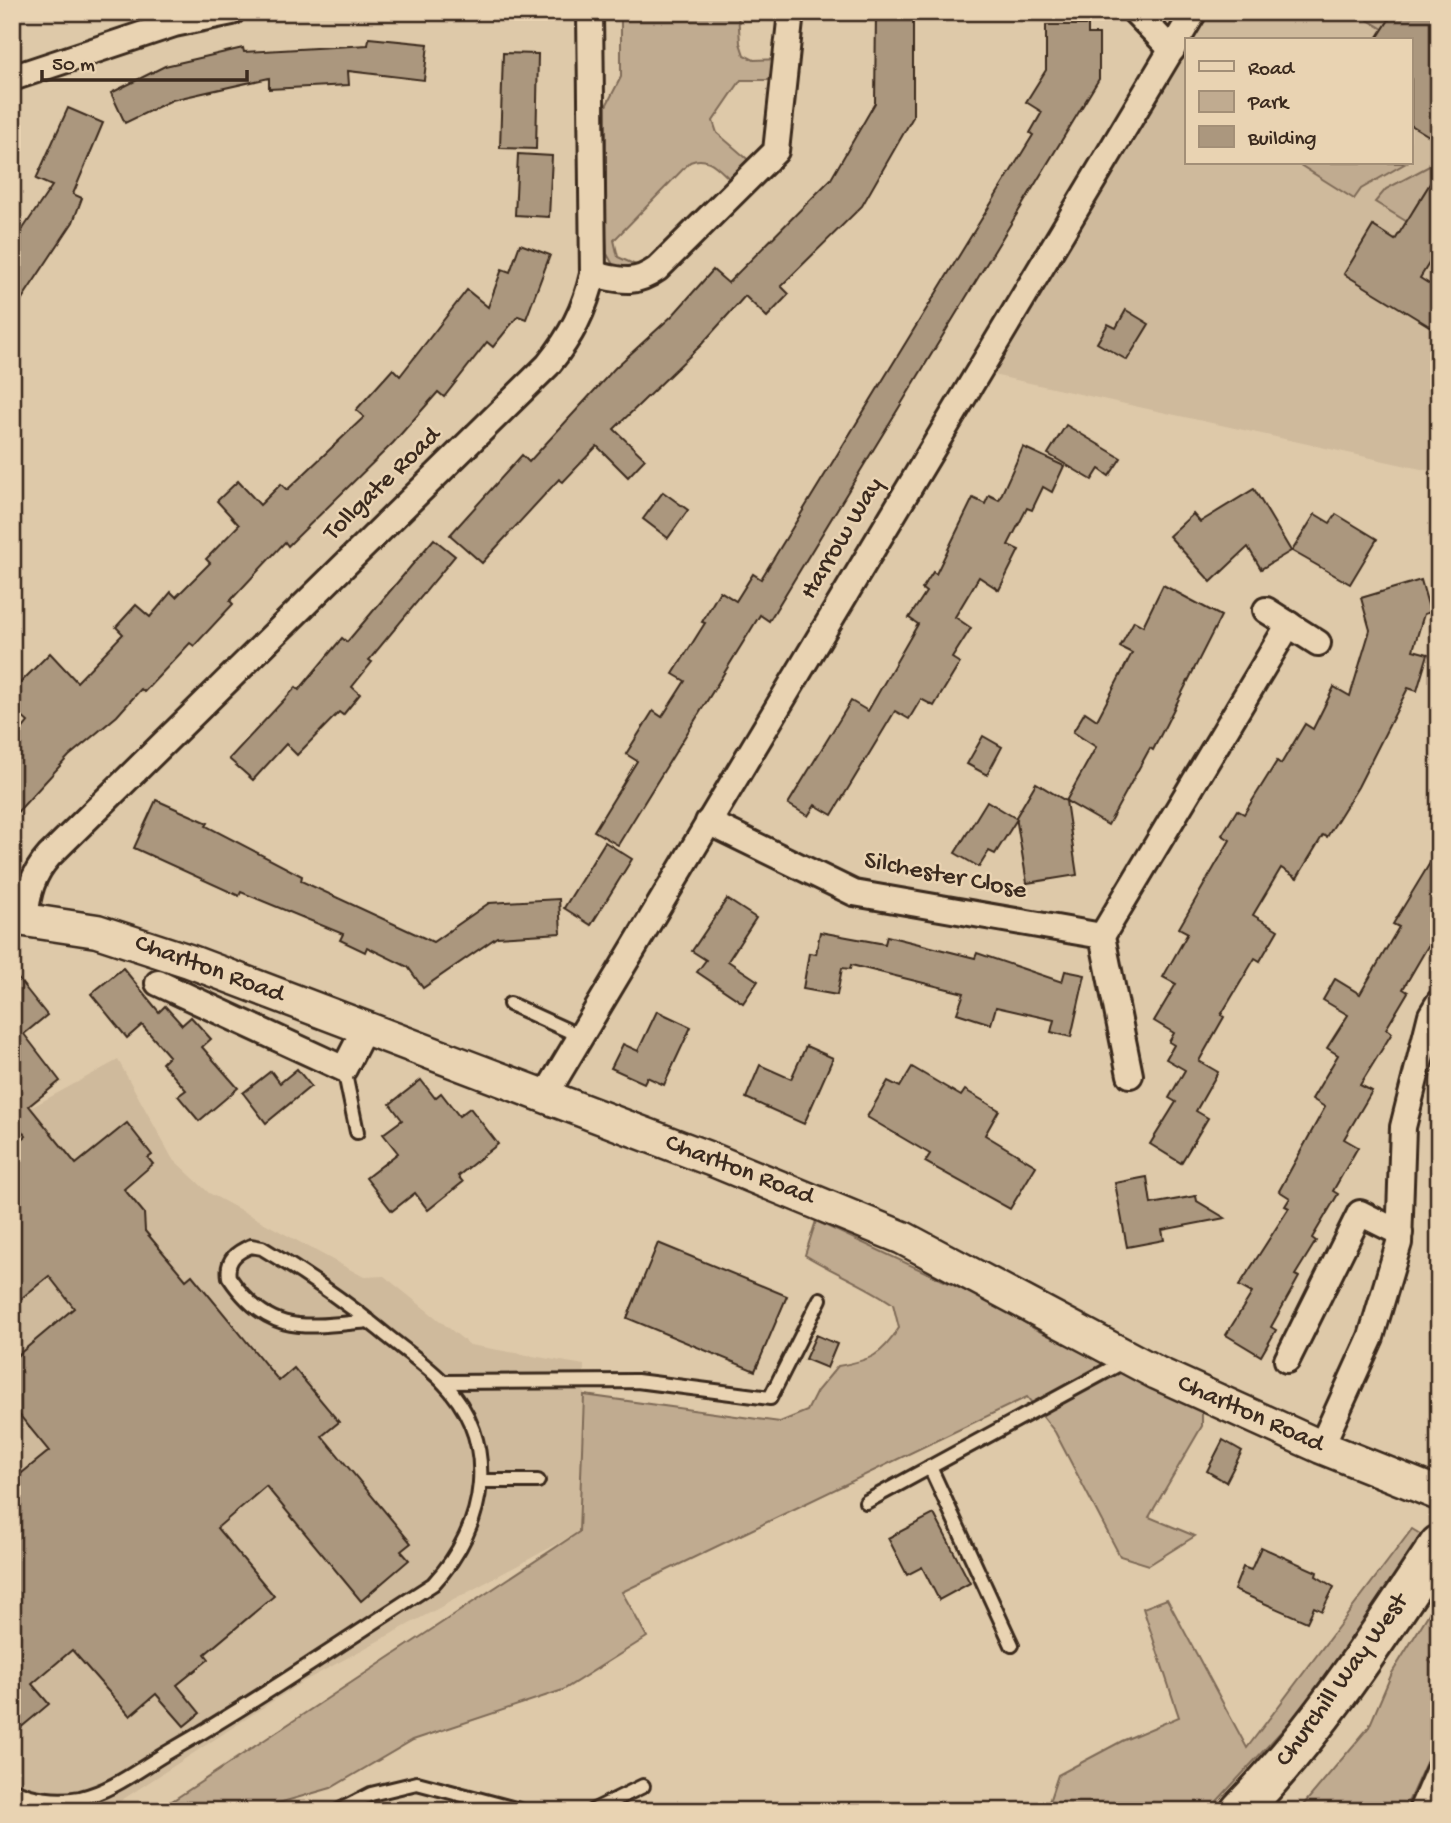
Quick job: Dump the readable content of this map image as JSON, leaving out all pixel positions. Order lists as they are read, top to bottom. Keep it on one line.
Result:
{"streets":{"main road":["Churchill Way West"],"street":["Tollgate Road","Harrow Way","Silchester Close","Charlton Road"]},"crossings":[["Tollgate Road","Charlton Road"],["Harrow Way","Silchester Close"],["Harrow Way","Charlton Road"]],"legend":["Road","Park","Building"],"scale_bar":"50 m"}
